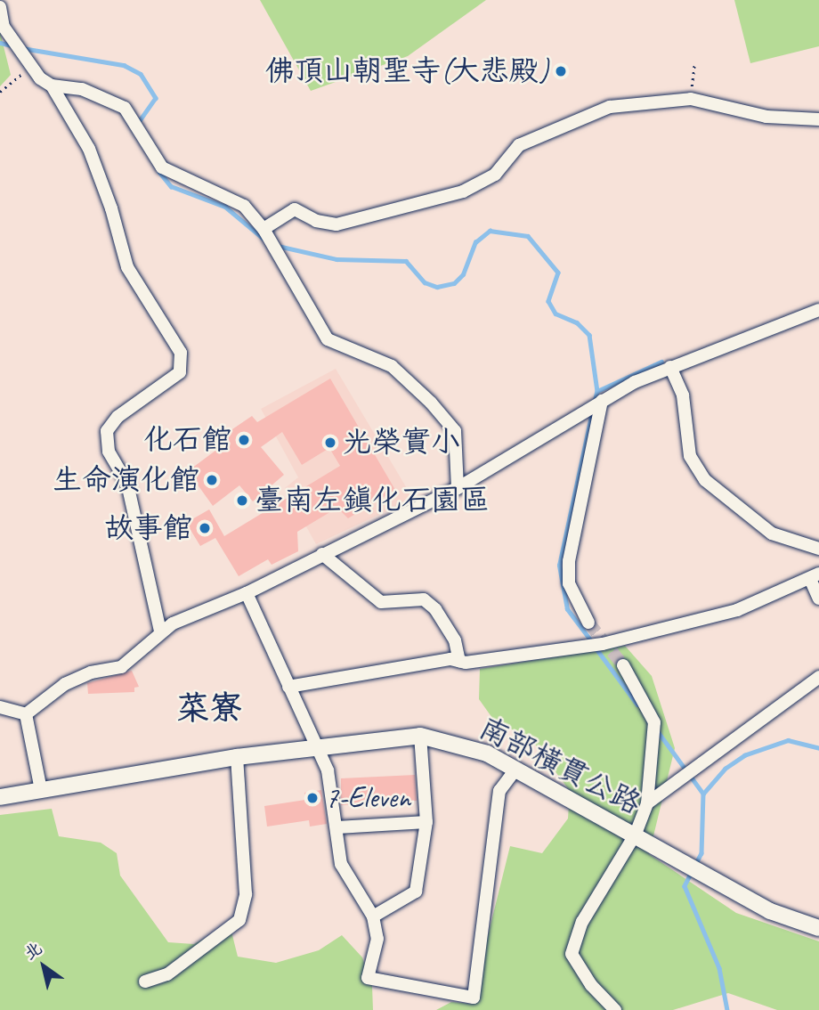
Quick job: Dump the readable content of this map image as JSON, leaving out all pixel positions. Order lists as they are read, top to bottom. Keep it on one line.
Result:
{"streets":{"main road":["南部橫貫公路"]},"districts":["菜寮"],"places":["佛頂山朝聖寺(大悲殿)","化石館","光榮實小","生命演化館","臺南左鎮化石園區","故事館","7-Eleven"],"north":"top left"}
